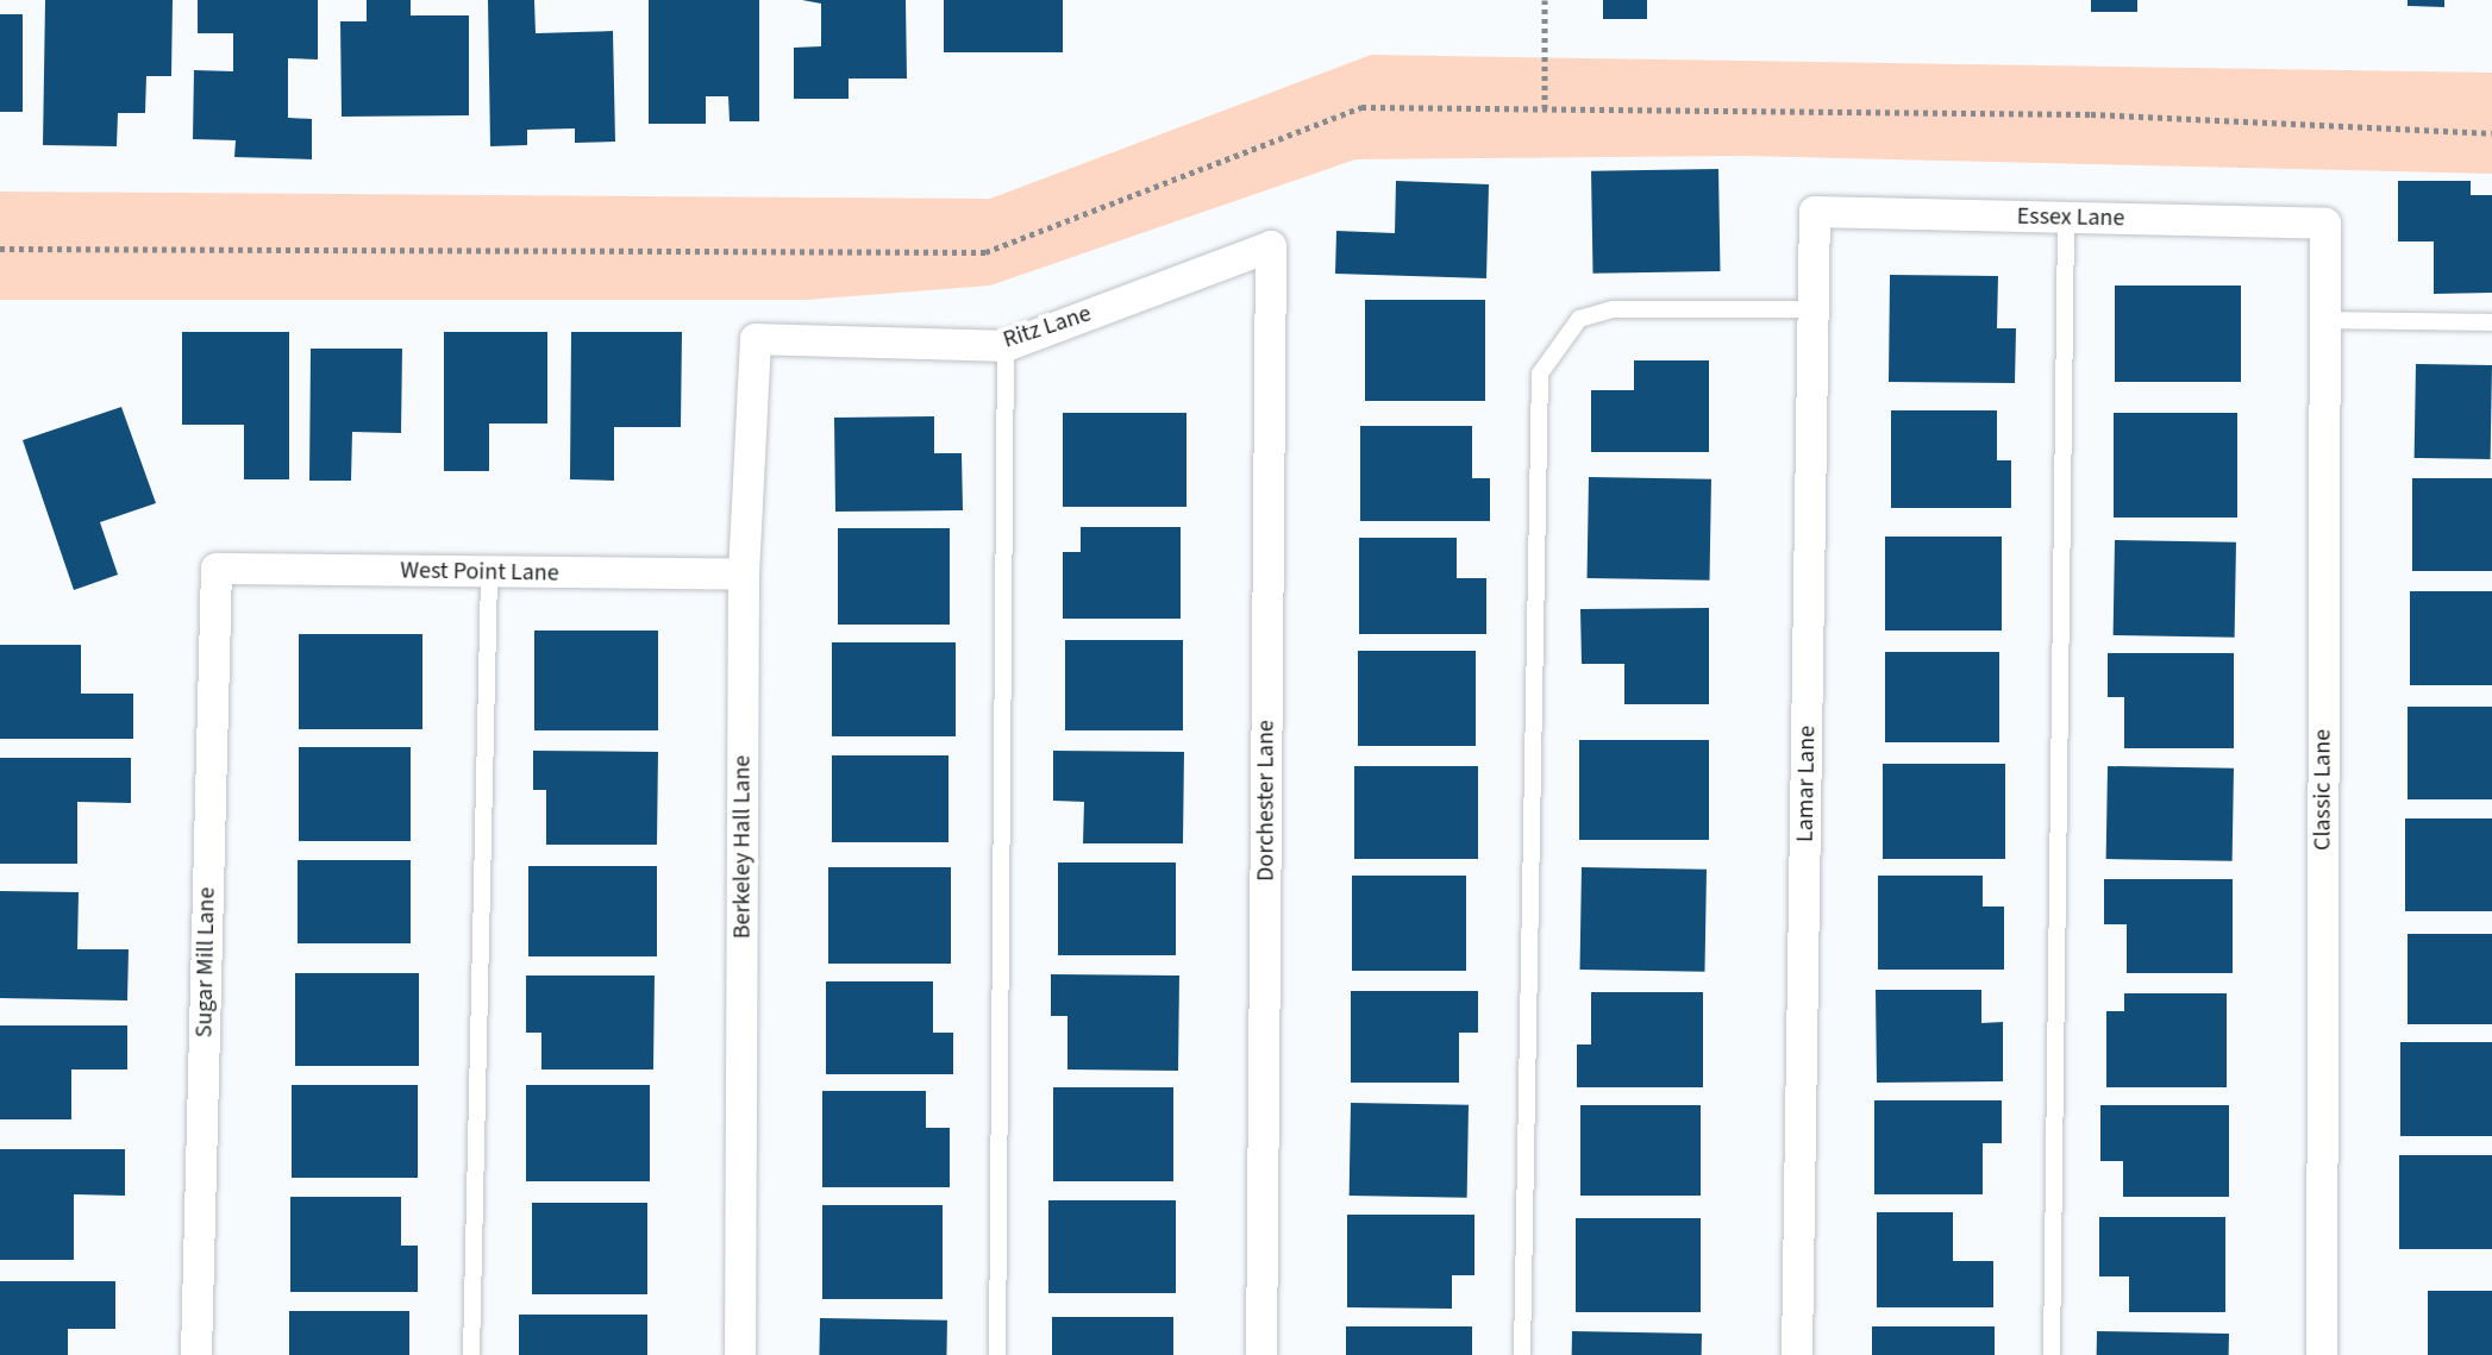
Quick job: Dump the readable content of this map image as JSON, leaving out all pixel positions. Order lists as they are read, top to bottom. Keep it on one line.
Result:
{"streets":{"street":["Essex Lane","Ritz Lane","West Point Lane","Lamar Lane","Classic Lane","Dorchester Lane","Berkeley Hall Lane","Sugar Mill Lane"]},"crossings":[["Essex Lane","Lamar Lane"],["Essex Lane","Classic Lane"],["Ritz Lane","Dorchester Lane"],["Ritz Lane","Berkeley Hall Lane"],["West Point Lane","Berkeley Hall Lane"],["West Point Lane","Sugar Mill Lane"]]}
